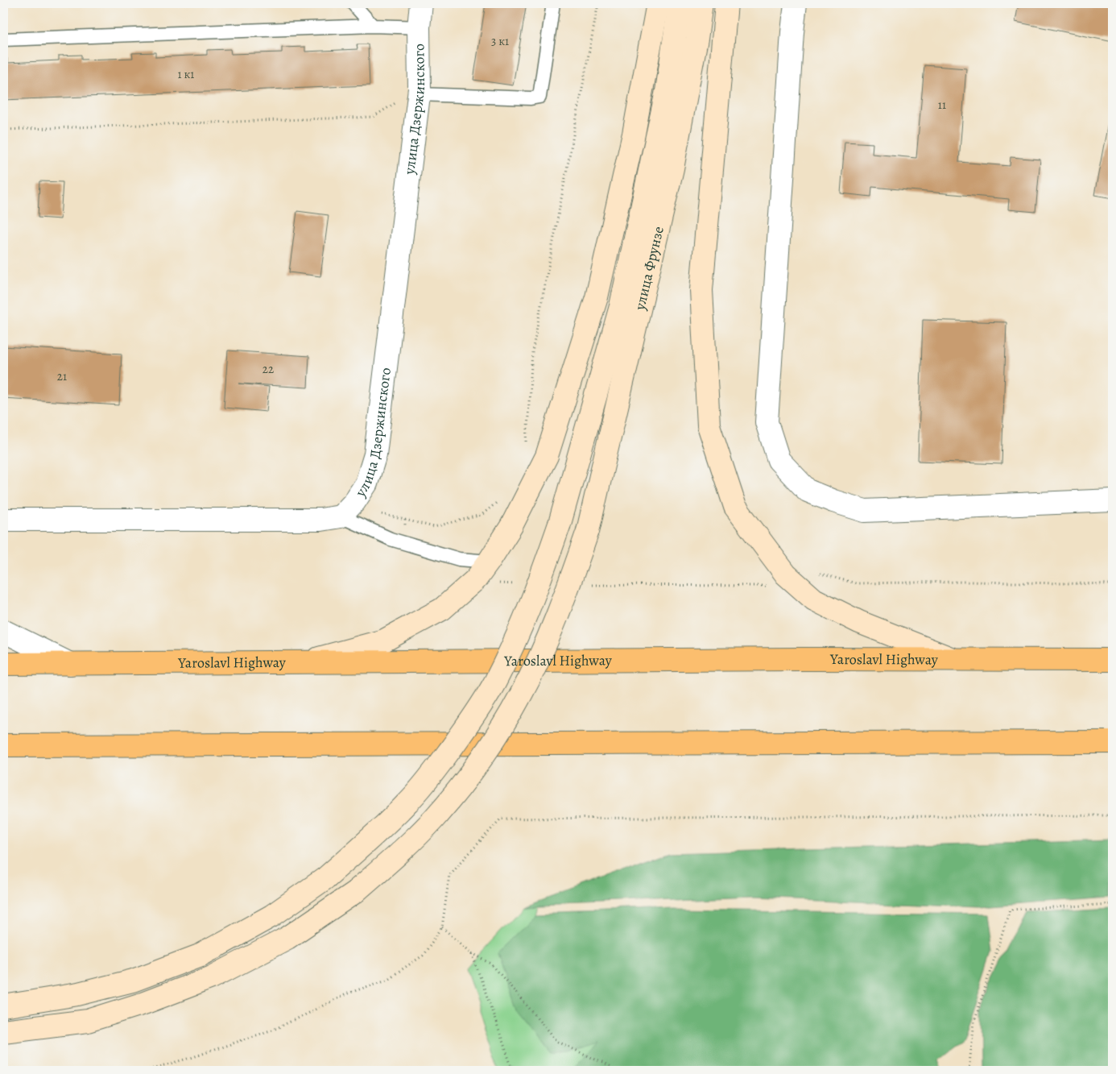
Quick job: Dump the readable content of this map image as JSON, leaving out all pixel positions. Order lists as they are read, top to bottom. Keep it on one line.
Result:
{"streets":{"highway":["Yaroslavl Highway"],"main road":["улица Фрунзе"],"street":["улица Дзержинского"]},"house_numbers":["3 к1","1 к1","11","22","21"]}
